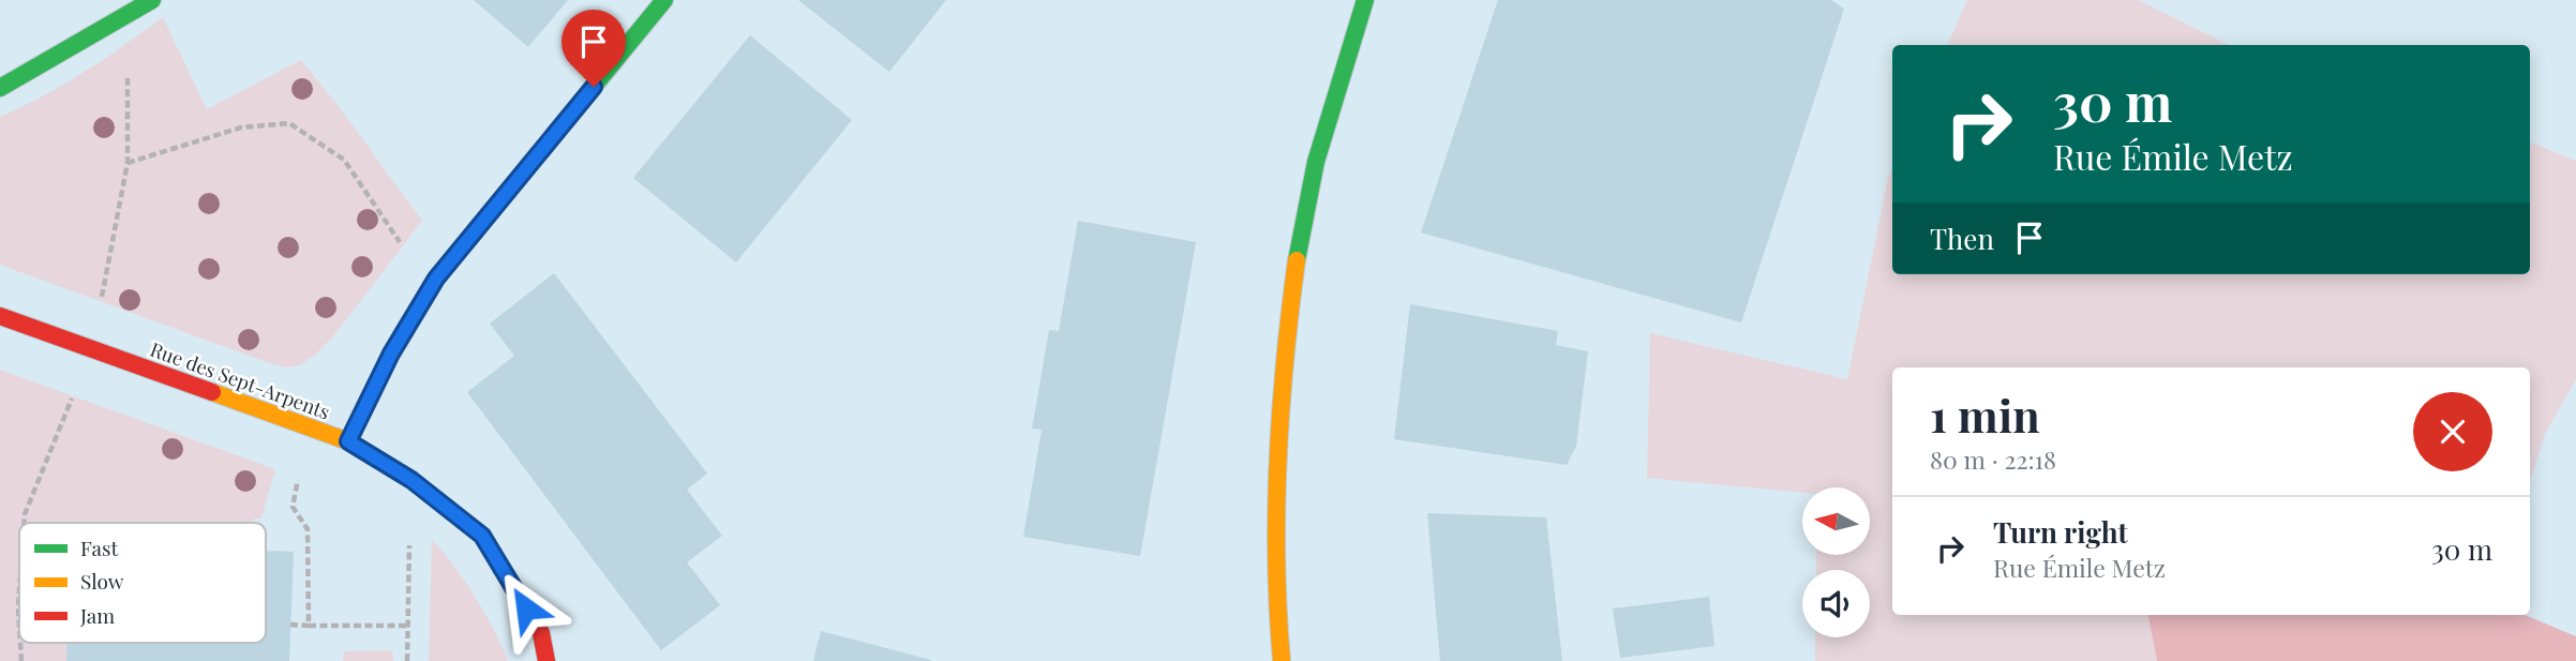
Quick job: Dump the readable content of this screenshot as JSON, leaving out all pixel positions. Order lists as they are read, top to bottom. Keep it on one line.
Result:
{"streets":{"street":["Rue des Sept-Arpents"]},"legend":["Fast","Slow","Jam"],"north":"left","page":{"turn":["30 m","Rue Émile Metz"],"then":"Then","heading":["1 min","80 m · 22:18"],"list":[{"name":"Turn right","note":"Rue Émile Metz","value":"30 m"}]}}
